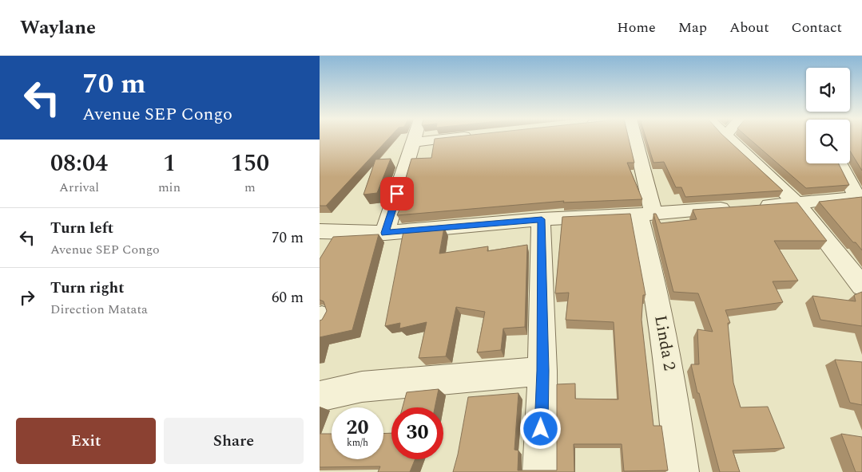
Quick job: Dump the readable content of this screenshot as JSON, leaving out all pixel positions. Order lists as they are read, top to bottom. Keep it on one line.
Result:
{"streets":{"street":["Linda 2"]},"page":{"header":"Waylane","nav":["Home","Map","About","Contact"],"turn":["70 m","Avenue SEP Congo"],"eta":["08:04","Arrival","1","min","150","m"],"list":[{"name":"Turn left","note":"Avenue SEP Congo","value":"70 m"},{"name":"Turn right","note":"Direction Matata","value":"60 m"}],"speed":"20 km/h","limit":"30","buttons":["Exit","Share"]}}
